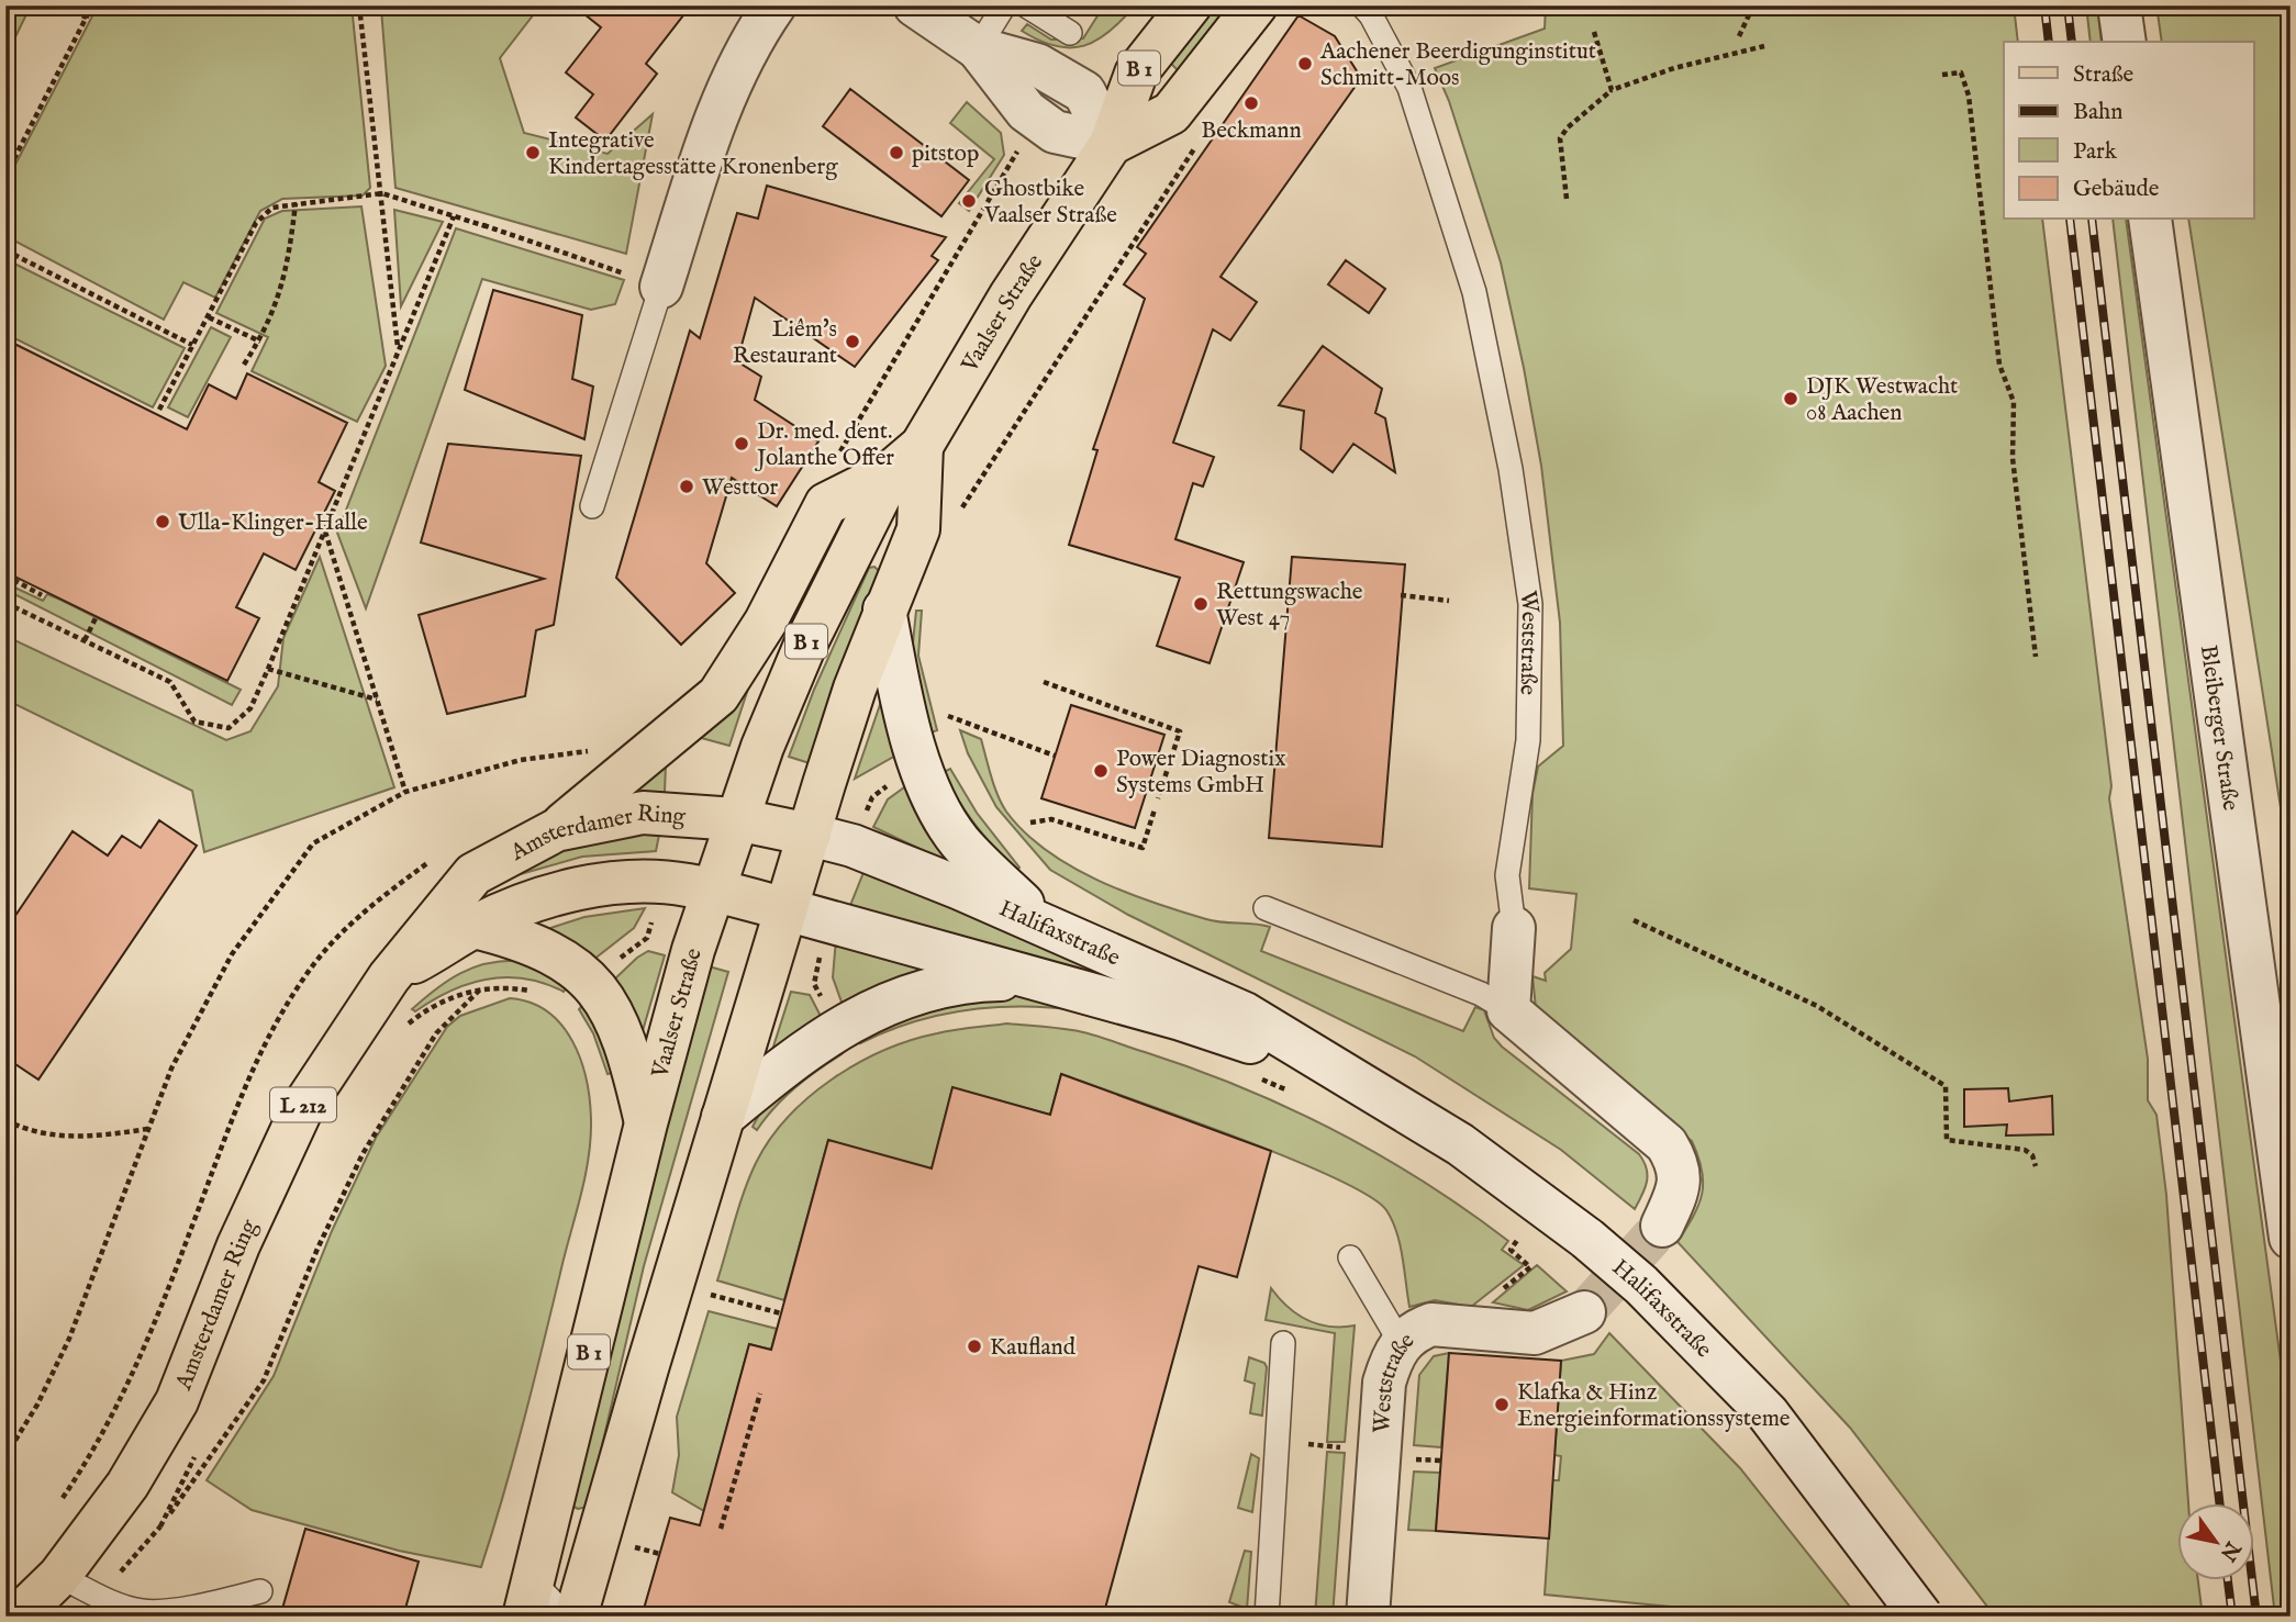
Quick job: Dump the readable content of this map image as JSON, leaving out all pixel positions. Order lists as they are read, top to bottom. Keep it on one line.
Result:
{"streets":{"main road":["B 1","Vaalser Straße","Weststraße","Bleiberger Straße","Amsterdamer Ring","Halifaxstraße","L 212"]},"crossings":[["Vaalser Straße","Amsterdamer Ring"],["Vaalser Straße","Halifaxstraße"],["Amsterdamer Ring","Halifaxstraße"]],"places":["Aachener Beerdigunginstitut Schmitt-Moos","Beckmann","Integrative Kindertagesstätte Kronenberg","pitstop","Ghostbike Vaalser Straße","Liêm's Restaurant","DJK Westwacht 08 Aachen","Dr. med. dent. Jolanthe Offer","Westtor","Ulla-Klinger-Halle","Rettungswache West 47","Power Diagnostix Systems GmbH","Kaufland","Klafka & Hinz Energieinformationssysteme"],"legend":["Straße","Bahn","Park","Gebäude"],"north":"bottom right"}
